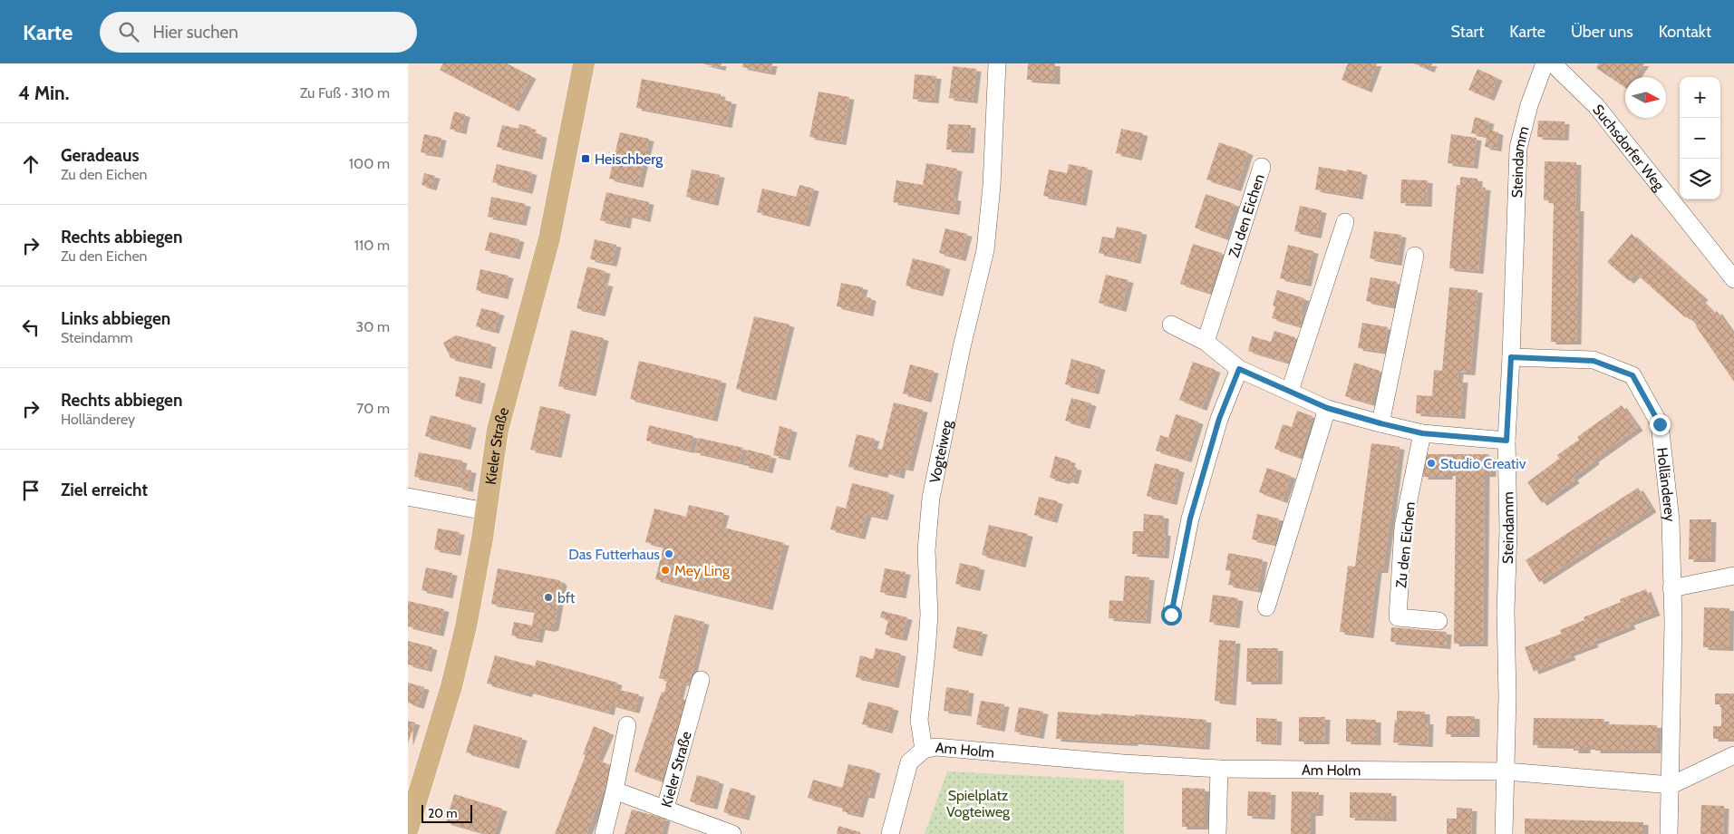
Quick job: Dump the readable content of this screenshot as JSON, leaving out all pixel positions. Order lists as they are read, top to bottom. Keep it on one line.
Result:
{"streets":{"main road":["Kieler Straße"],"street":["Suchsdorfer Weg","Steindamm","Zu den Eichen","Vogteiweg","Holländerey","Am Holm"]},"crossings":[["Steindamm","Holländerey"],["Steindamm","Am Holm"],["Vogteiweg","Am Holm"],["Holländerey","Am Holm"]],"parks":["Spielplatz Vogteiweg"],"places":{"transit":["Heischberg"],"other":["Studio Creativ","Das Futterhaus","Mey Ling","bft"]},"scale_bar":"20 m","north":"right","page":{"header":"Karte","search":"Hier suchen","nav":["Start","Karte","Über uns","Kontakt"],"heading":["4 Min.","Zu Fuß · 310 m"],"map_buttons":["+","−"],"list":[["Geradeaus","Zu den Eichen","100 m"],["Rechts abbiegen","Zu den Eichen","110 m"],["Links abbiegen","Steindamm","30 m"],["Rechts abbiegen","Holländerey","70 m"],"Ziel erreicht"],"scale":"20 m"}}
